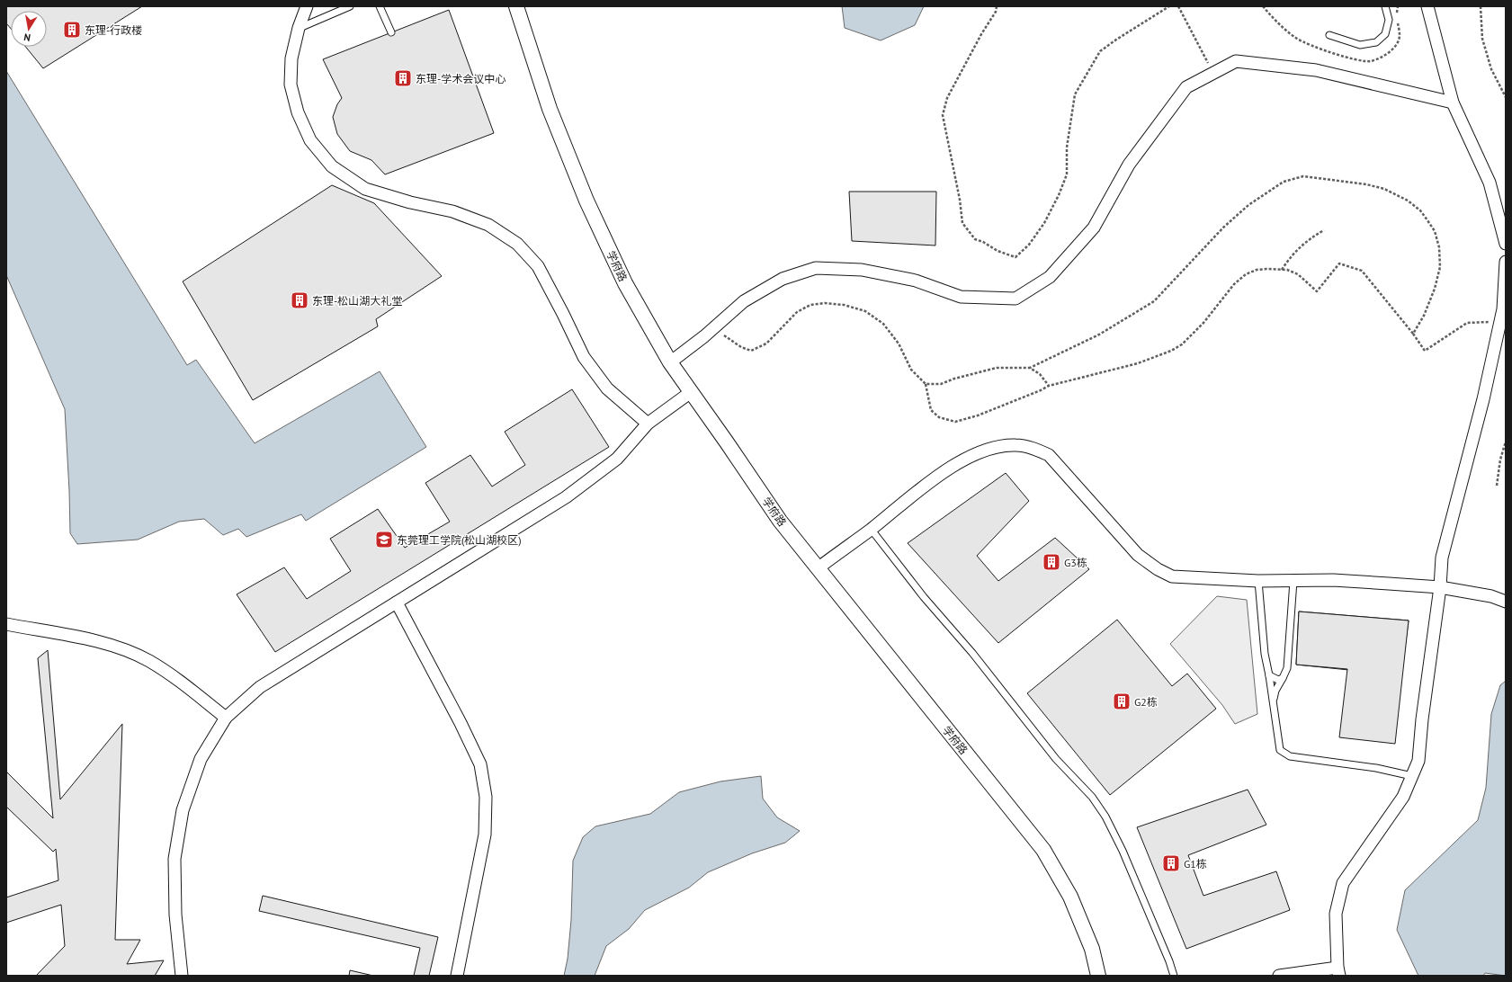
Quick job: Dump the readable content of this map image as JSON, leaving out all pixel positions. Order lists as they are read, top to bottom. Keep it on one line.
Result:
{"streets":{"street":["学府路"]},"places":{"building":["东理-行政楼","东理-学术会议中心","东理-松山湖大礼堂","G3栋","G2栋","G1栋"],"school or university":["东莞理工学院(松山湖校区)"]},"north":"bottom"}
